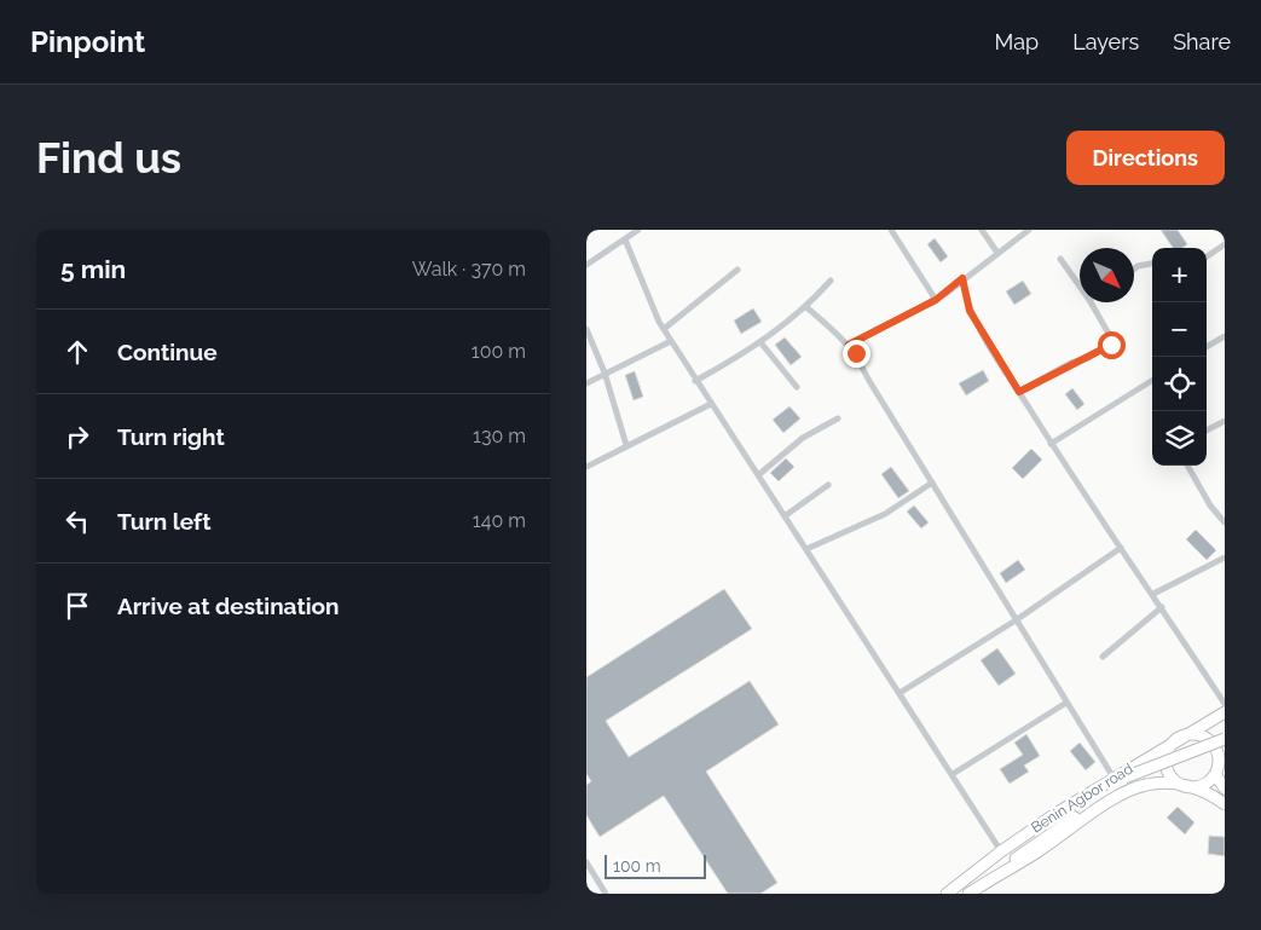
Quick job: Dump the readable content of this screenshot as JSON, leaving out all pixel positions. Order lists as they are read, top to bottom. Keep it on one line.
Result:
{"streets":{"highway":["Benin Agbor road"]},"scale_bar":"100 m","north":"bottom right","page":{"header":"Pinpoint","nav":["Map","Layers","Share"],"buttons":"Directions","title":"Find us","heading":["5 min","Walk · 370 m"],"map_buttons":["+","−"],"list":[["Continue","100 m"],["Turn right","130 m"],["Turn left","140 m"],"Arrive at destination"],"scale":"100 m"}}
